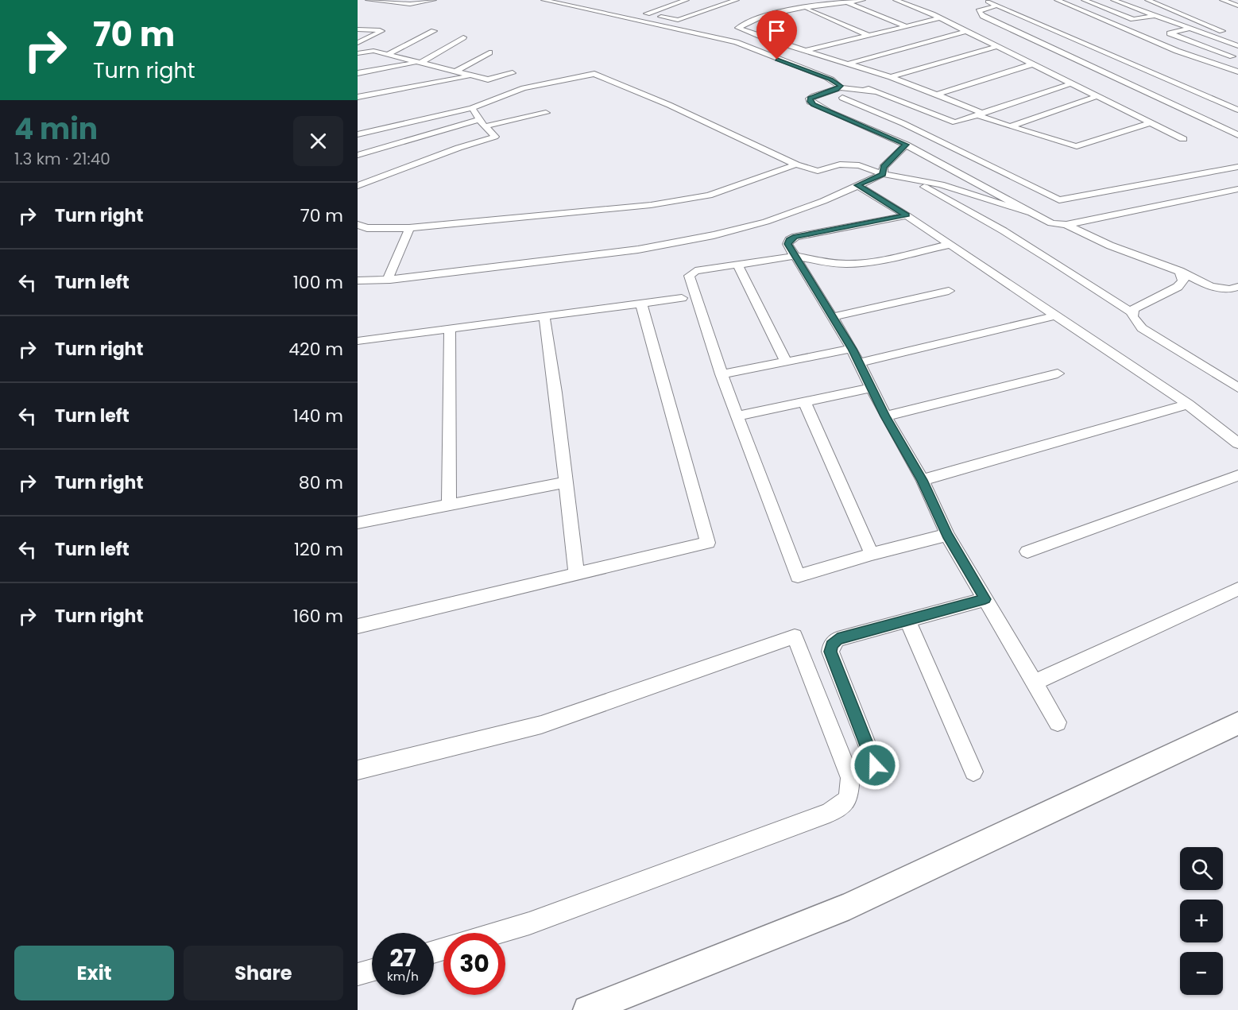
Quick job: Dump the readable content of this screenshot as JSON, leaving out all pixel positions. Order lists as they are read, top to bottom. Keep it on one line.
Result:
{"page":{"turn":["70 m","Turn right"],"heading":["4 min","1.3 km · 21:40"],"list":[{"name":"Turn right","value":"70 m"},{"name":"Turn left","value":"100 m"},{"name":"Turn right","value":"420 m"},{"name":"Turn left","value":"140 m"},{"name":"Turn right","value":"80 m"},{"name":"Turn left","value":"120 m"},{"name":"Turn right","value":"160 m"}],"map_buttons":["+","−"],"speed":"27 km/h","limit":"30","buttons":["Exit","Share"]}}
